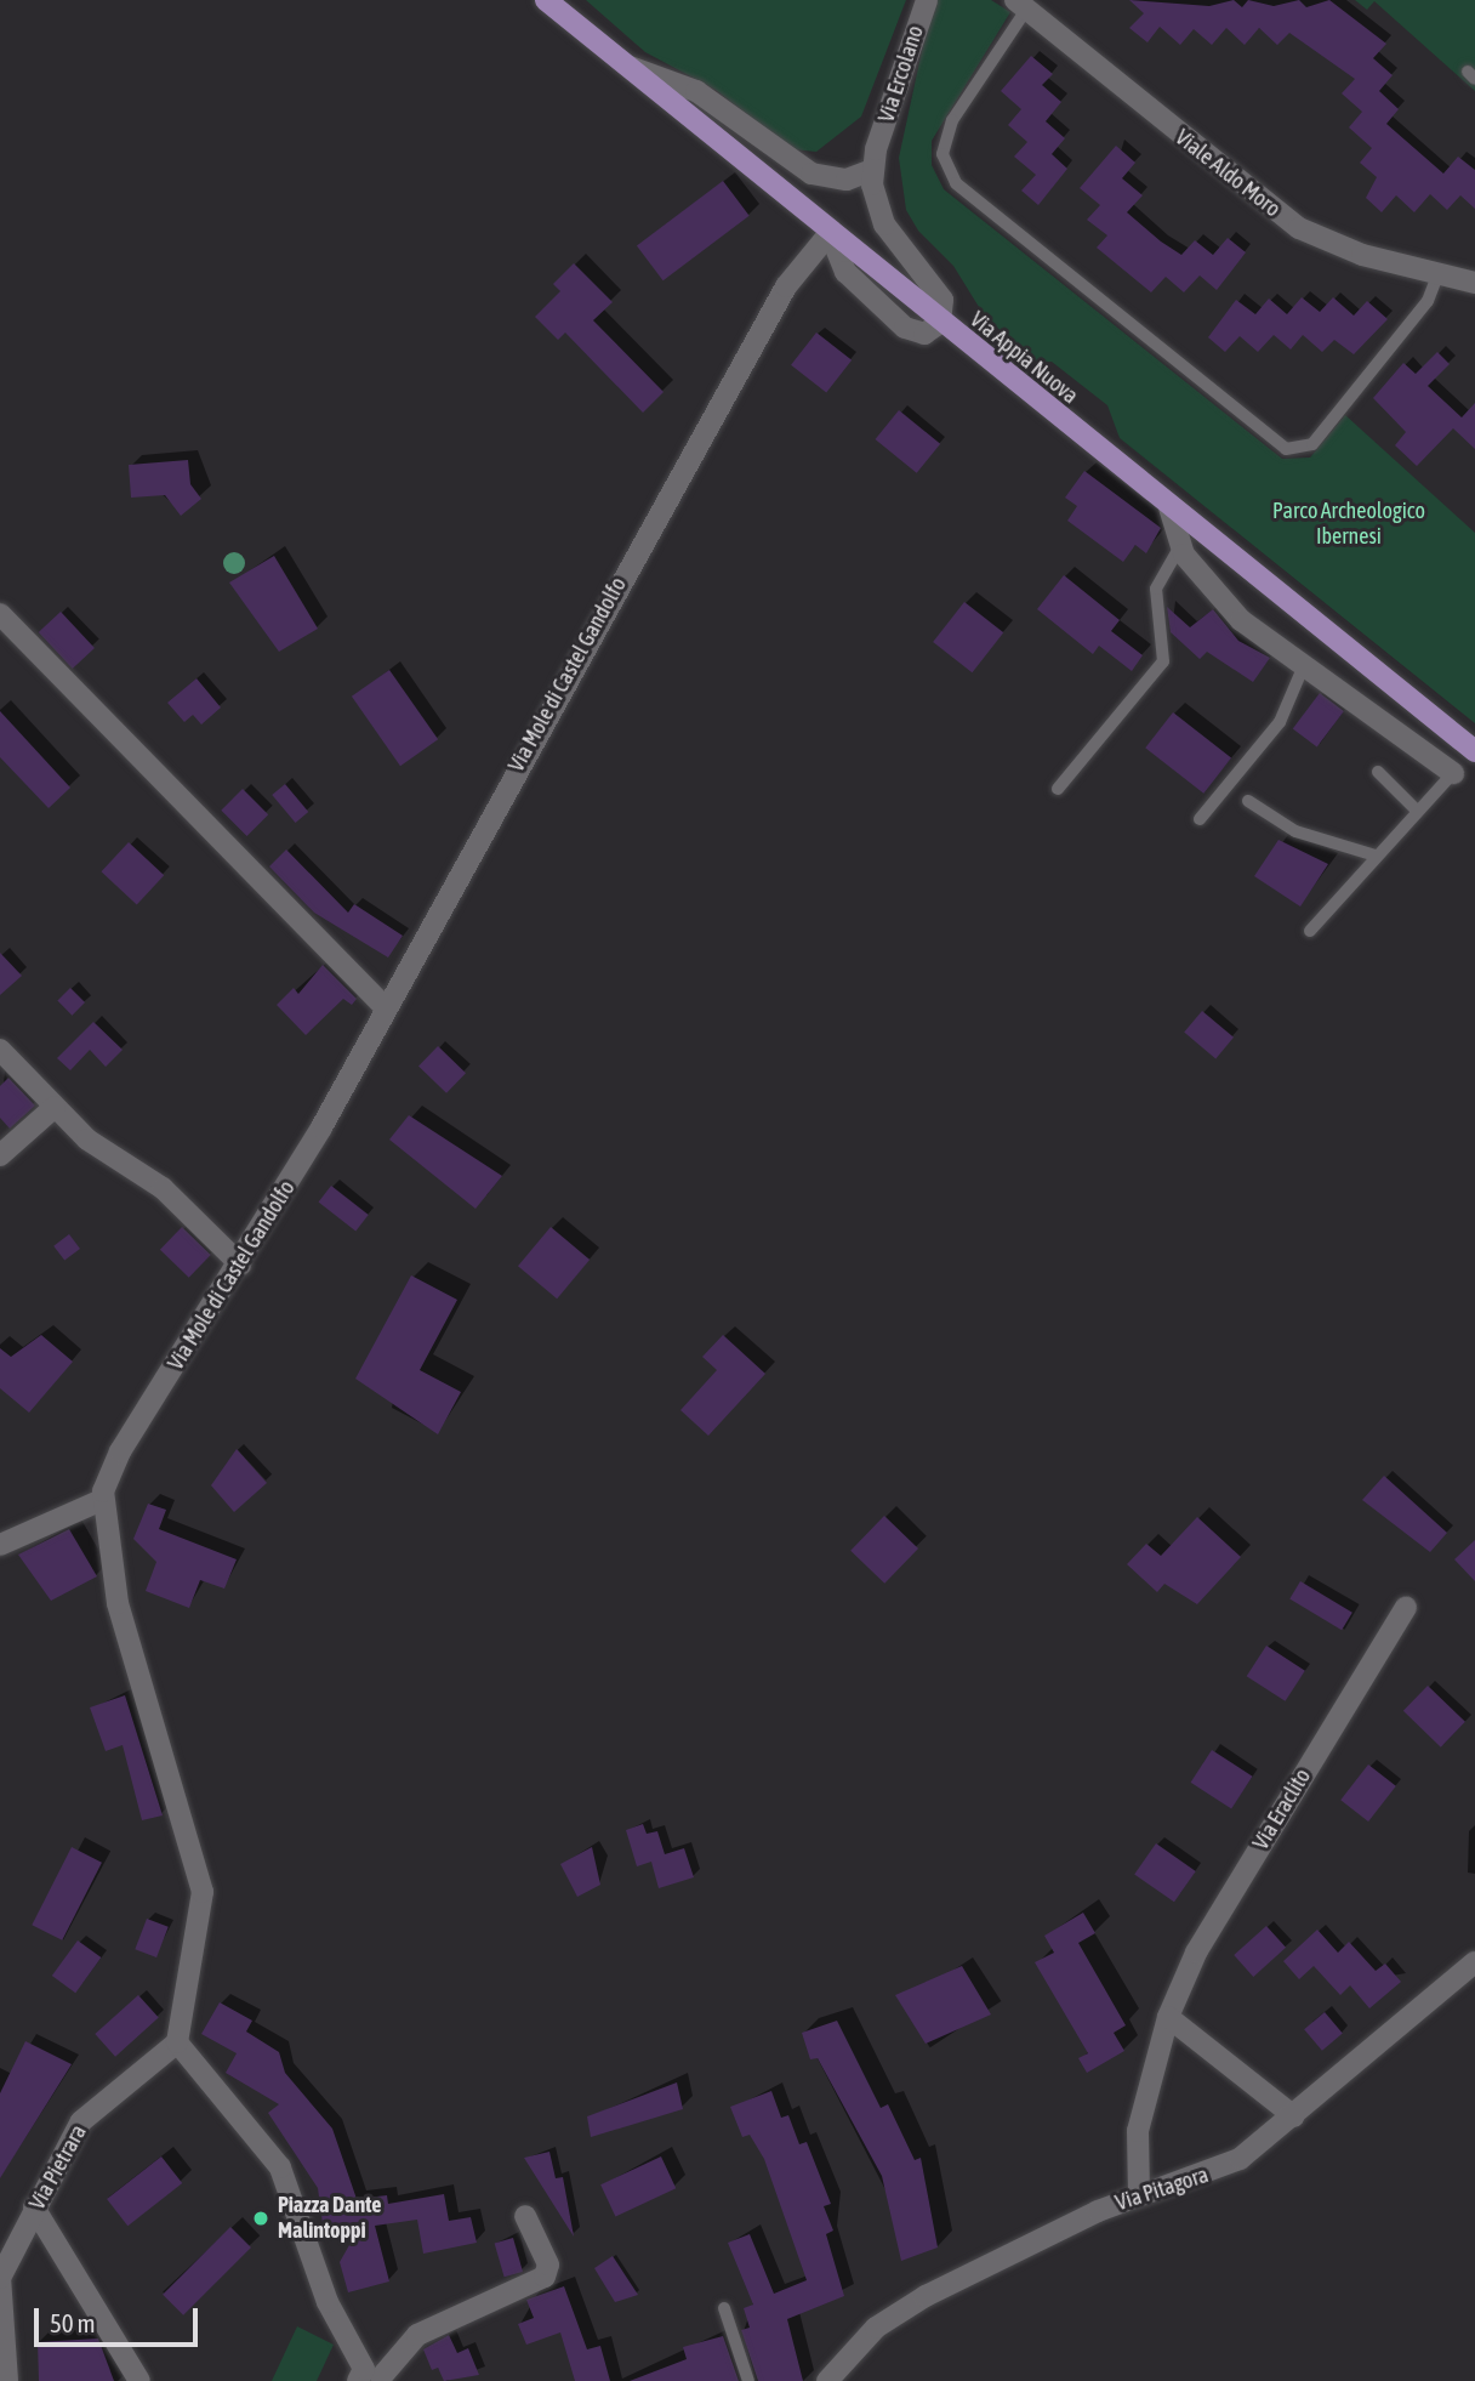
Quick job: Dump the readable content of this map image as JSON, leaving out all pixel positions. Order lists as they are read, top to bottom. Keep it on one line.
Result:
{"streets":{"main road":["Via Appia Nuova"],"street":["Via Ercolano","Viale Aldo Moro","Via Mole di Castel Gandolfo","Via Eraclito","Via Pietrara","Via Pitagora"]},"crossings":[["Via Appia Nuova","Via Mole di Castel Gandolfo"],["Via Mole di Castel Gandolfo","Via Pietrara"],["Via Eraclito","Via Pitagora"]],"parks":["Parco Archeologico Ibernesi"],"places":["Piazza Dante Malintoppi"],"scale_bar":"50 m"}
